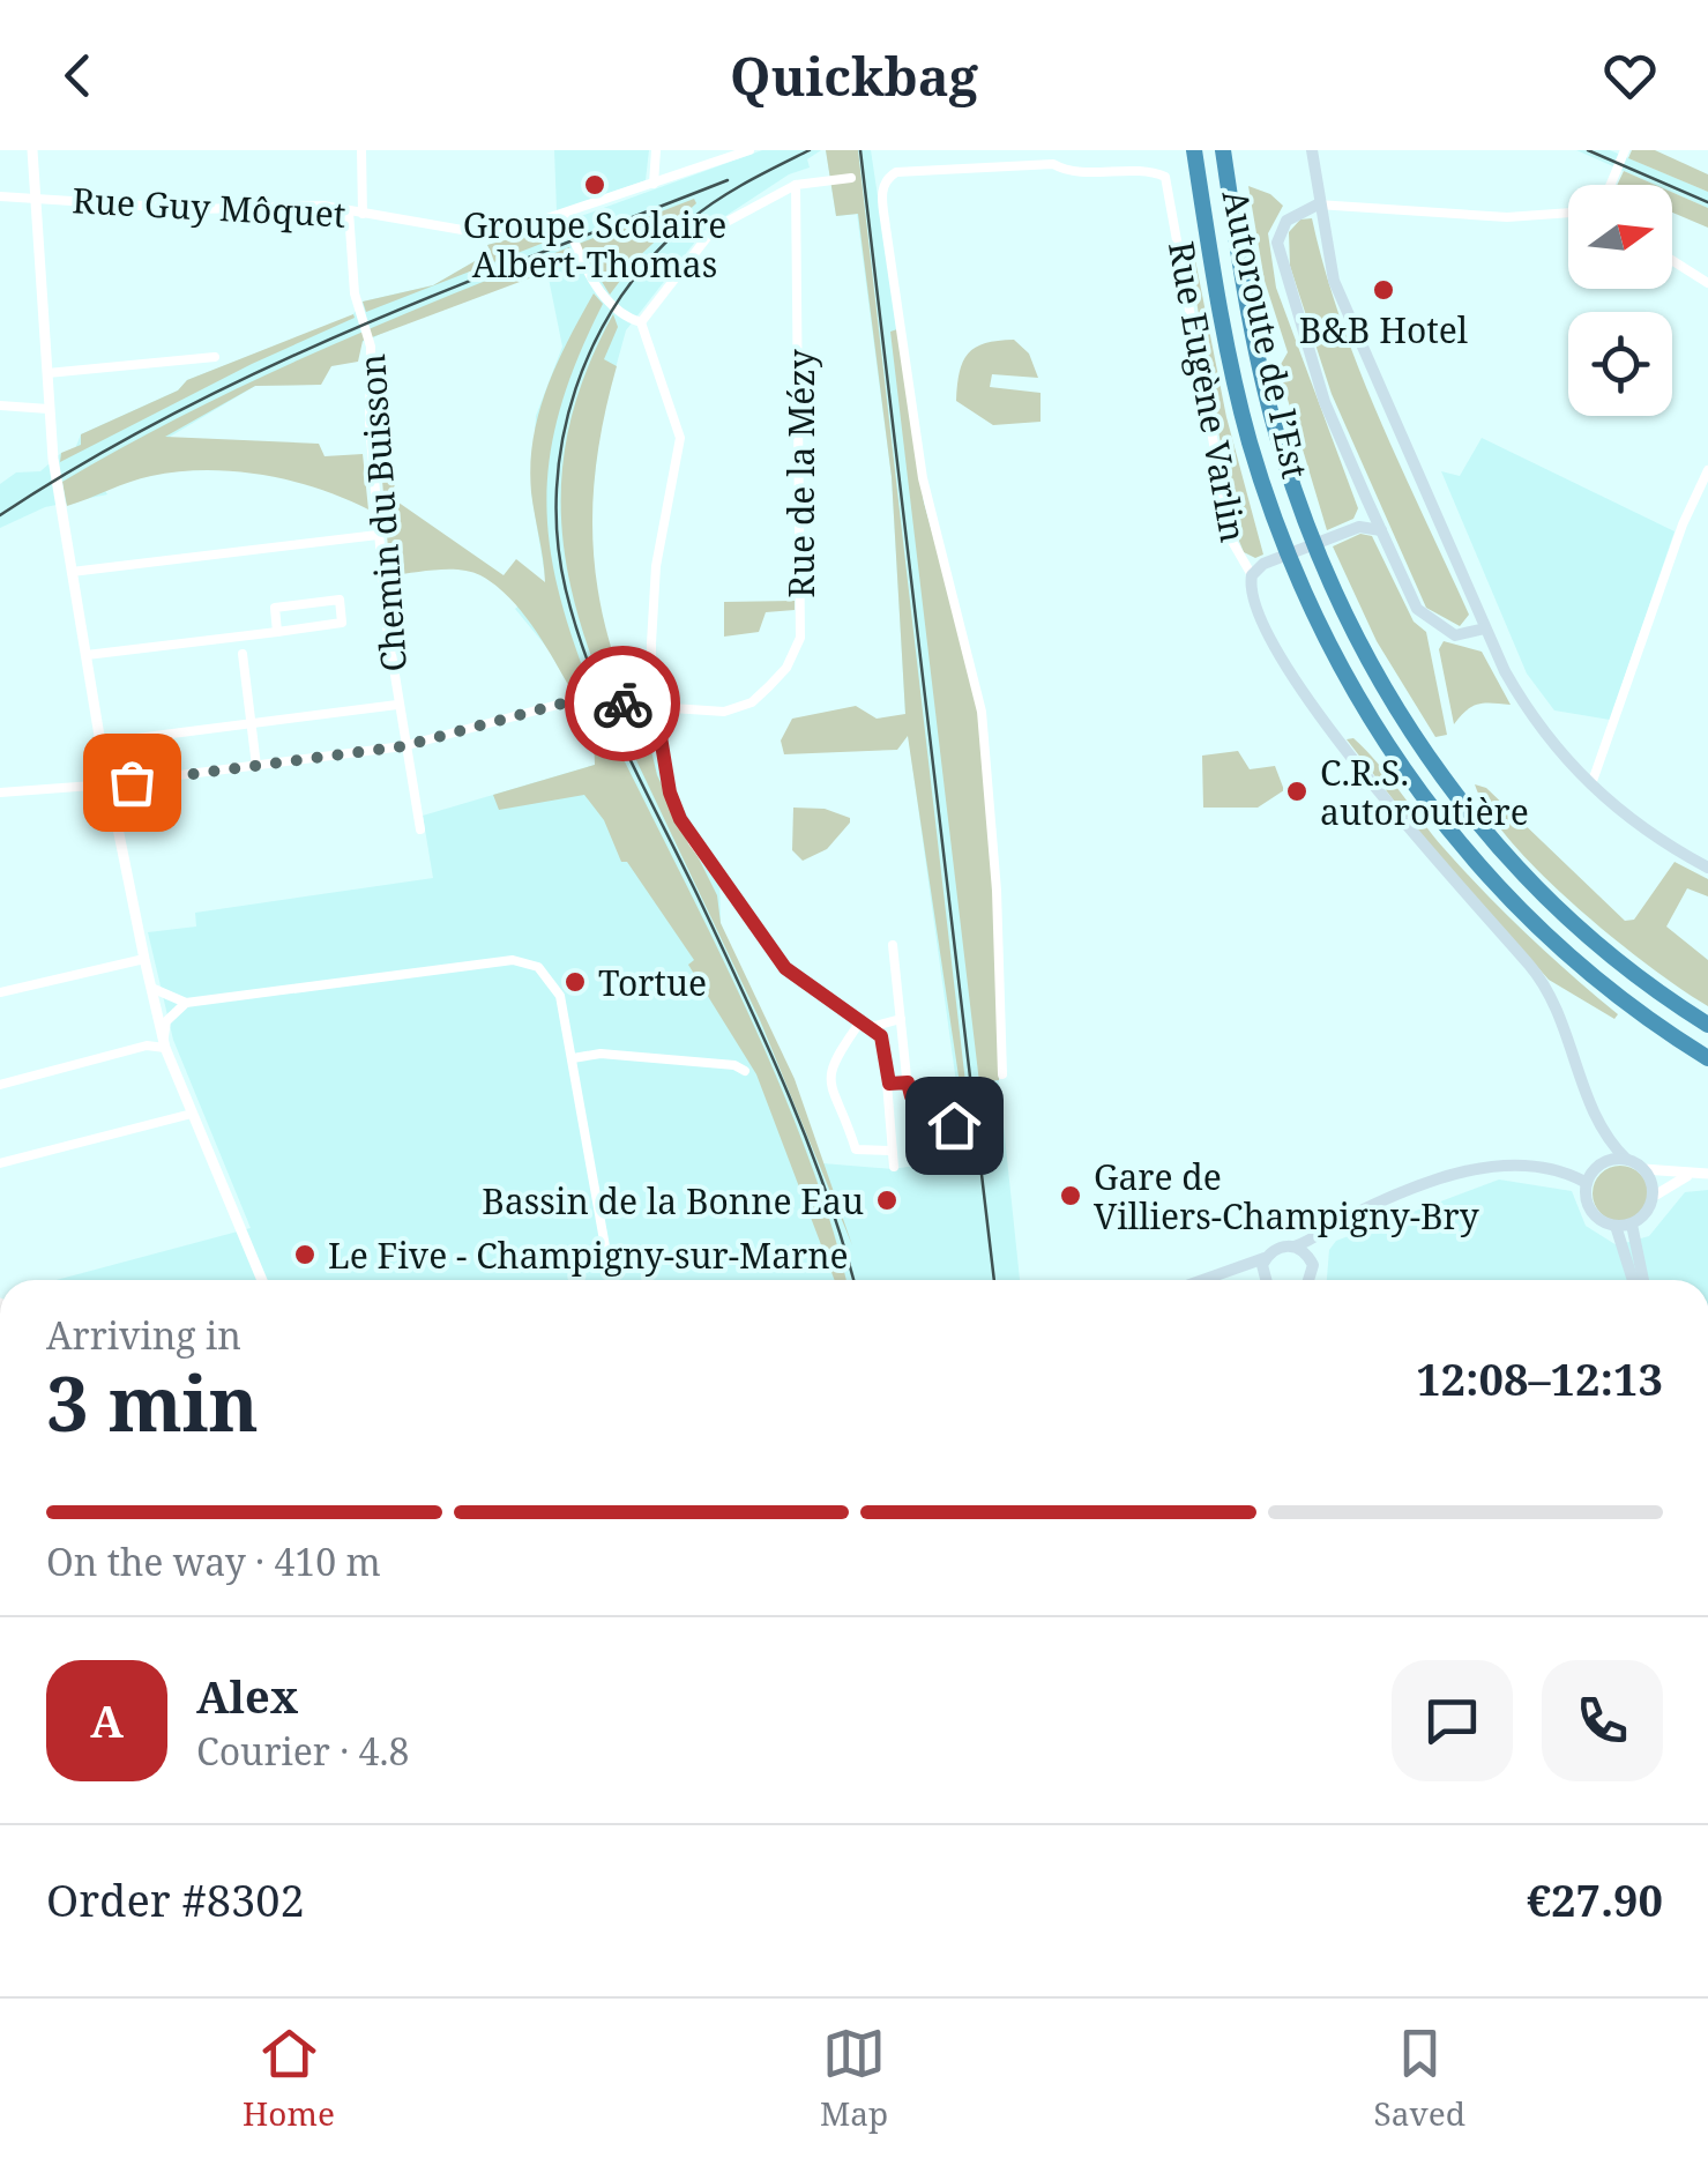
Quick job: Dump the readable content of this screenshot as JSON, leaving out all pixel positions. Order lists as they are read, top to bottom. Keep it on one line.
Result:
{"streets":{"highway":["Autoroute de l’Est"],"main road":["Rue Eugène Varlin"],"street":["Rue Guy Môquet","Rue de la Mézy","Chemin du Buisson"]},"crossings":[["Rue Guy Môquet","Chemin du Buisson"]],"places":["Groupe Scolaire Albert-Thomas","B&B Hotel","C.R.S. autoroutière","Tortue","Gare de Villiers-Champigny-Bry","Bassin de la Bonne Eau","Le Five - Champigny-sur-Marne"],"north":"right","page":{"header":"Quickbag","heading":["3 min","Arriving in","12:08–12:13"],"panel":["Alex","Courier · 4.8","Order #8302","€27.90"],"bar":"On the way · 410 m","round":"A","tabs":["Home","Map","Saved"]}}
